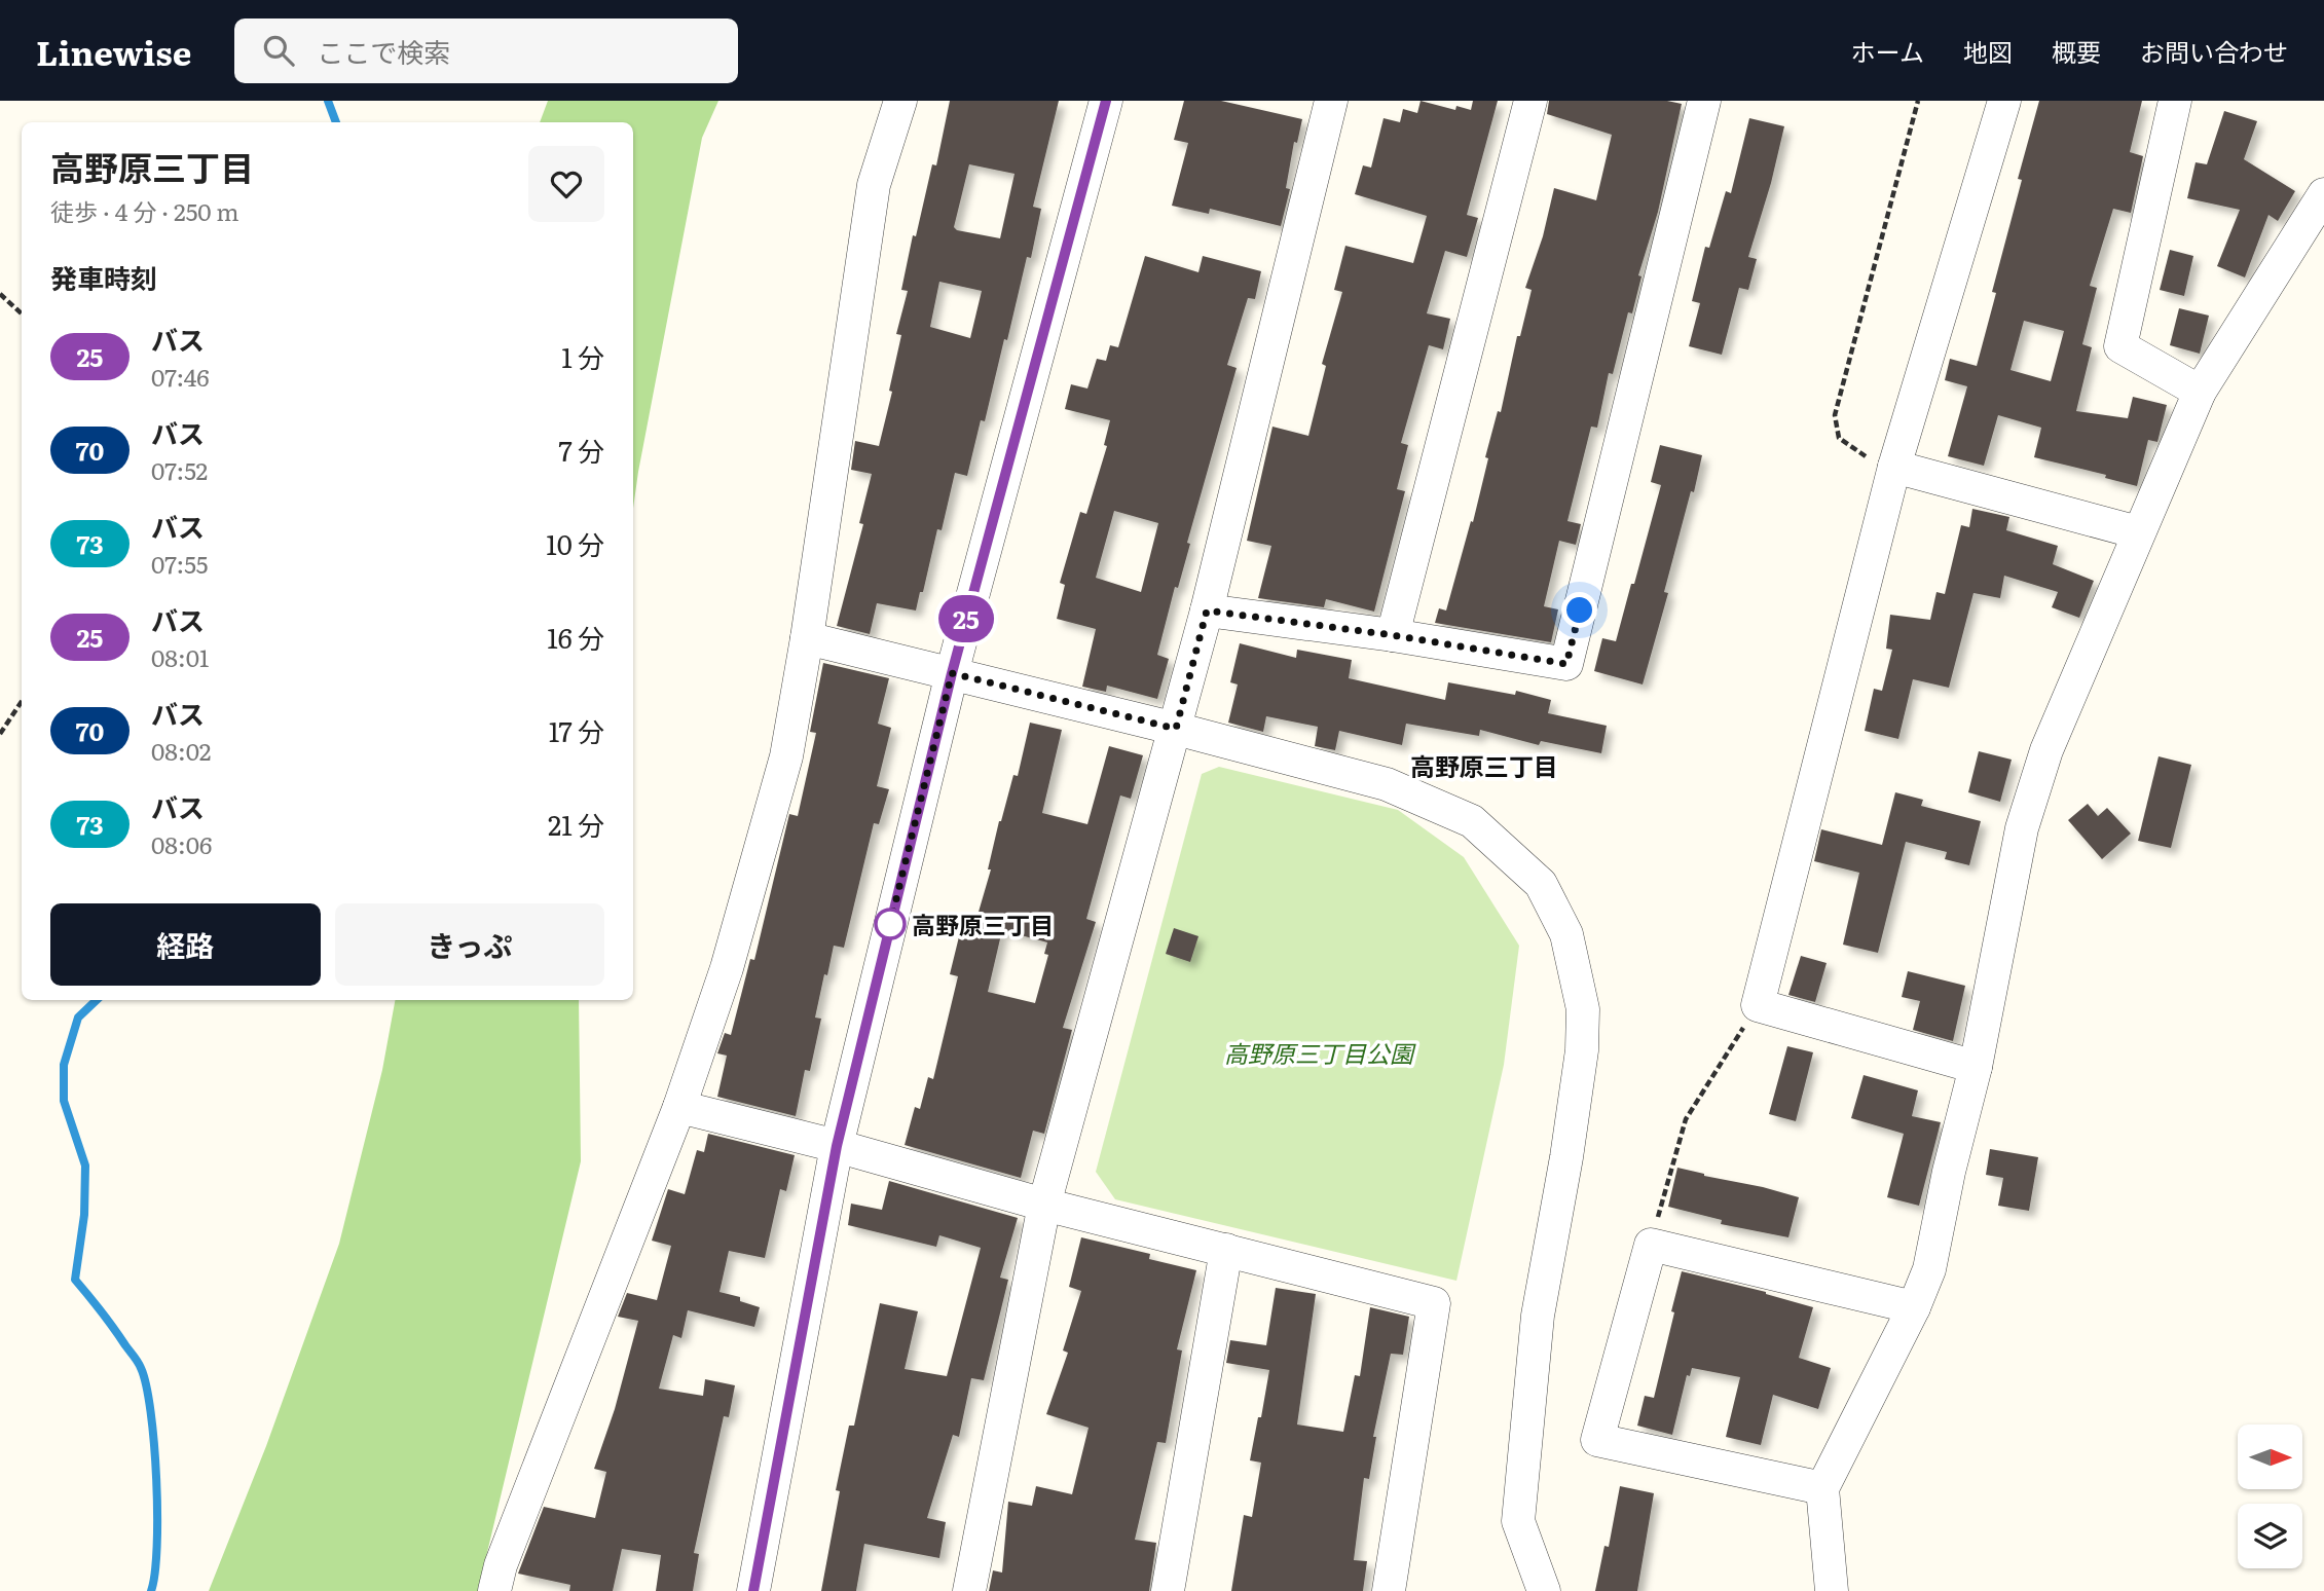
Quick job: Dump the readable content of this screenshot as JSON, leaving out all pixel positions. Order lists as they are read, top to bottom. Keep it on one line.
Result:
{"districts":["高野原三丁目"],"parks":["高野原三丁目公園"],"places":["高野原三丁目"],"lines":["bus line 25"],"north":"right","page":{"header":"Linewise","search":"ここで検索","nav":["ホーム","地図","概要","お問い合わせ"],"on_map":"25","heading":[["高野原三丁目","徒歩 · 4 分 · 250 m"],"発車時刻"],"list":[{"mark":"25","name":"バス","note":"07:46","value":"1 分"},{"mark":"70","name":"バス","note":"07:52","value":"7 分"},{"mark":"73","name":"バス","note":"07:55","value":"10 分"},{"mark":"25","name":"バス","note":"08:01","value":"16 分"},{"mark":"70","name":"バス","note":"08:02","value":"17 分"},{"mark":"73","name":"バス","note":"08:06","value":"21 分"}],"buttons":["経路","きっぷ"]}}
